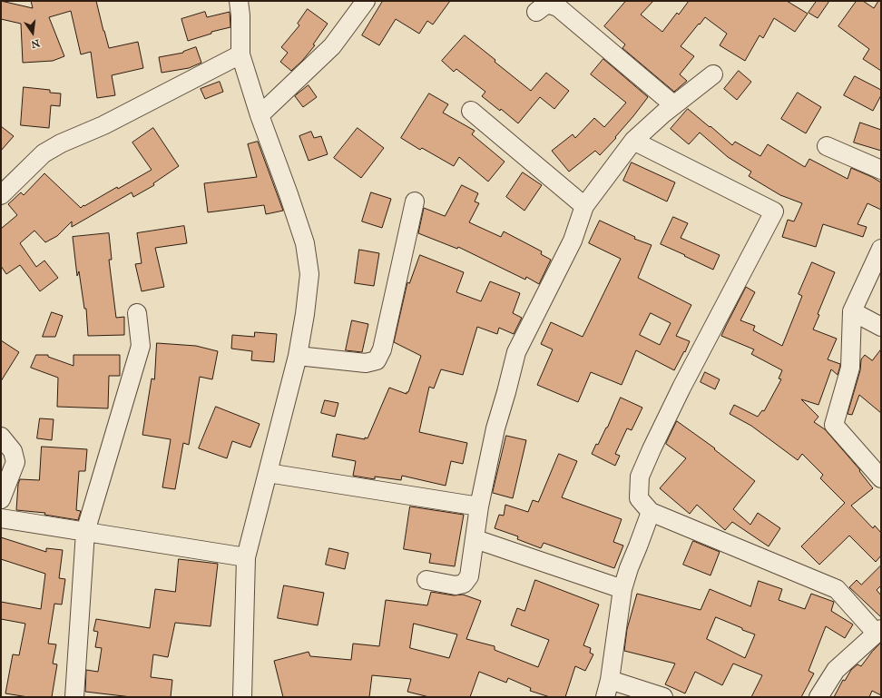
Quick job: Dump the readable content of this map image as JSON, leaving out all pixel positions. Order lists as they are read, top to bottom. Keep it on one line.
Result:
{"north":"bottom"}
